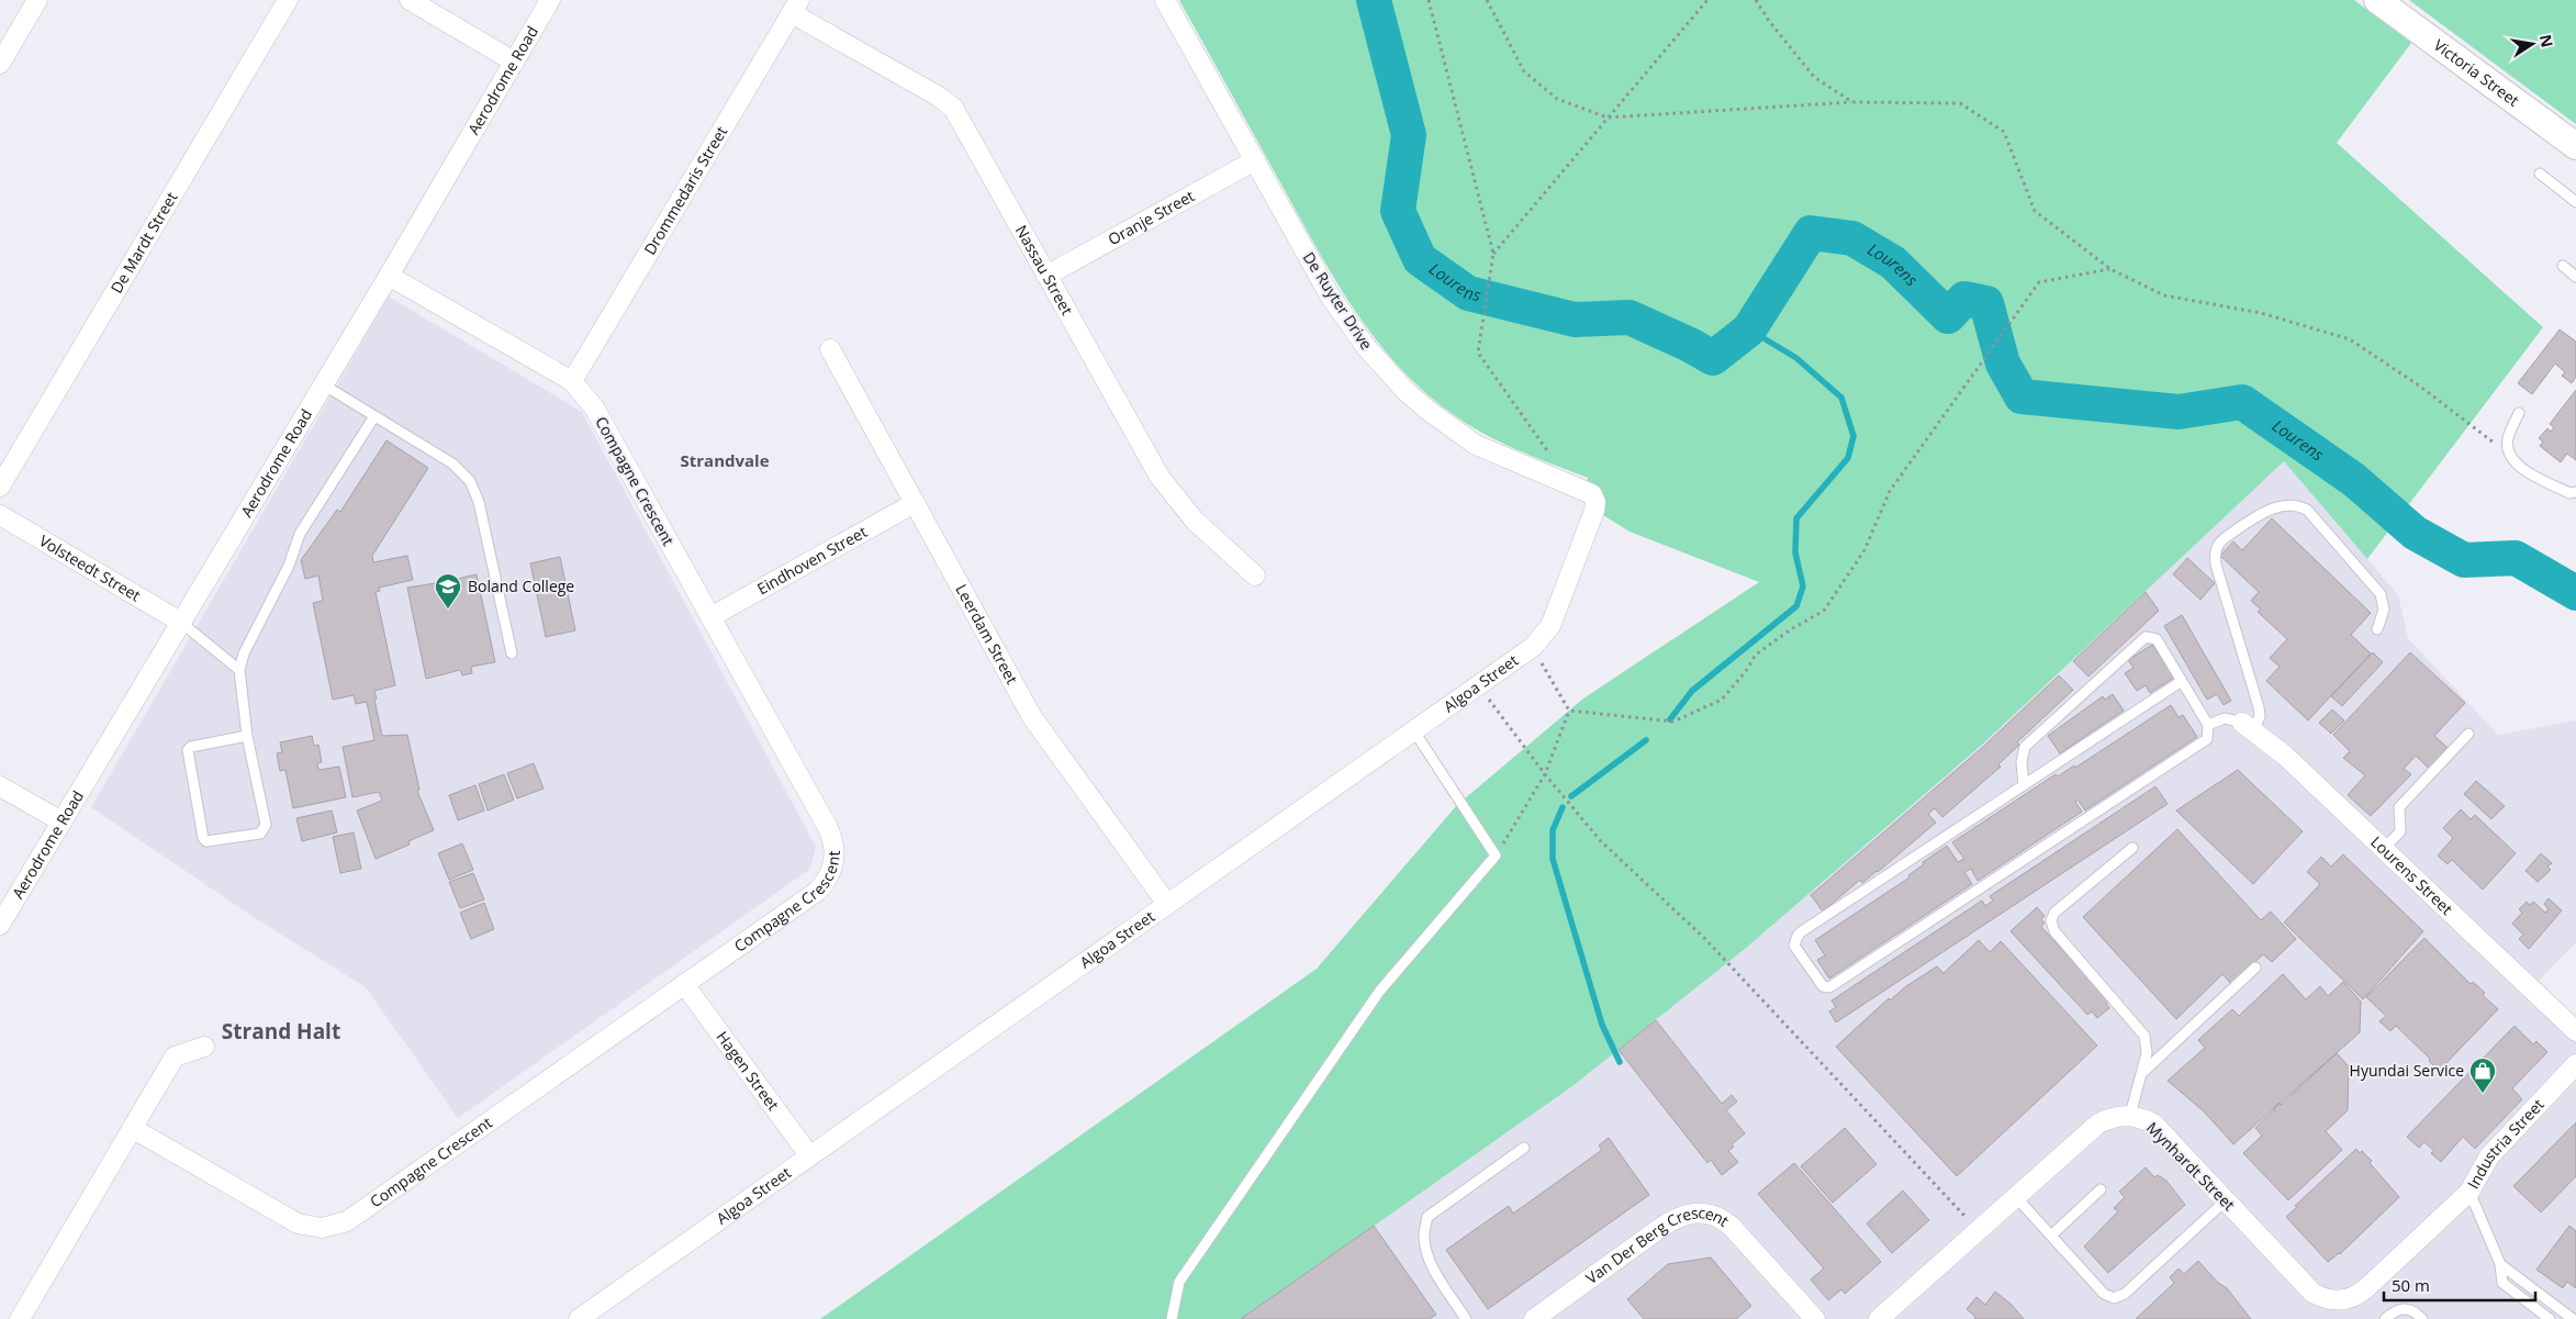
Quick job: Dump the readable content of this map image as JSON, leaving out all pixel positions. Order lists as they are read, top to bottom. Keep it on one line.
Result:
{"streets":{"main road":["Victoria Street"],"street":["Aerodrome Road","Drommedaris Street","Oranje Street","De Mardt Street","Nassau Street","De Ruyter Drive","Compagne Crescent","Eindhoven Street","Volsteedt Street","Leerdam Street","Algoa Street","Lourens Street","Hagen Street","Industria Street","Mynhardt Street","Van Der Berg Crescent"]},"crossings":[["Aerodrome Road","Compagne Crescent"],["Aerodrome Road","Volsteedt Street"],["Drommedaris Street","Nassau Street"],["Drommedaris Street","Compagne Crescent"],["Oranje Street","Nassau Street"],["Oranje Street","De Ruyter Drive"],["De Ruyter Drive","Algoa Street"],["Compagne Crescent","Eindhoven Street"],["Compagne Crescent","Hagen Street"],["Eindhoven Street","Leerdam Street"],["Leerdam Street","Algoa Street"],["Algoa Street","Hagen Street"],["Industria Street","Mynhardt Street"]],"districts":["Strandvale","Strand Halt"],"water":["Lourens"],"places":{"school or university":["Boland College"],"shop":["Hyundai Service"]},"scale_bar":"50 m","north":"right"}
